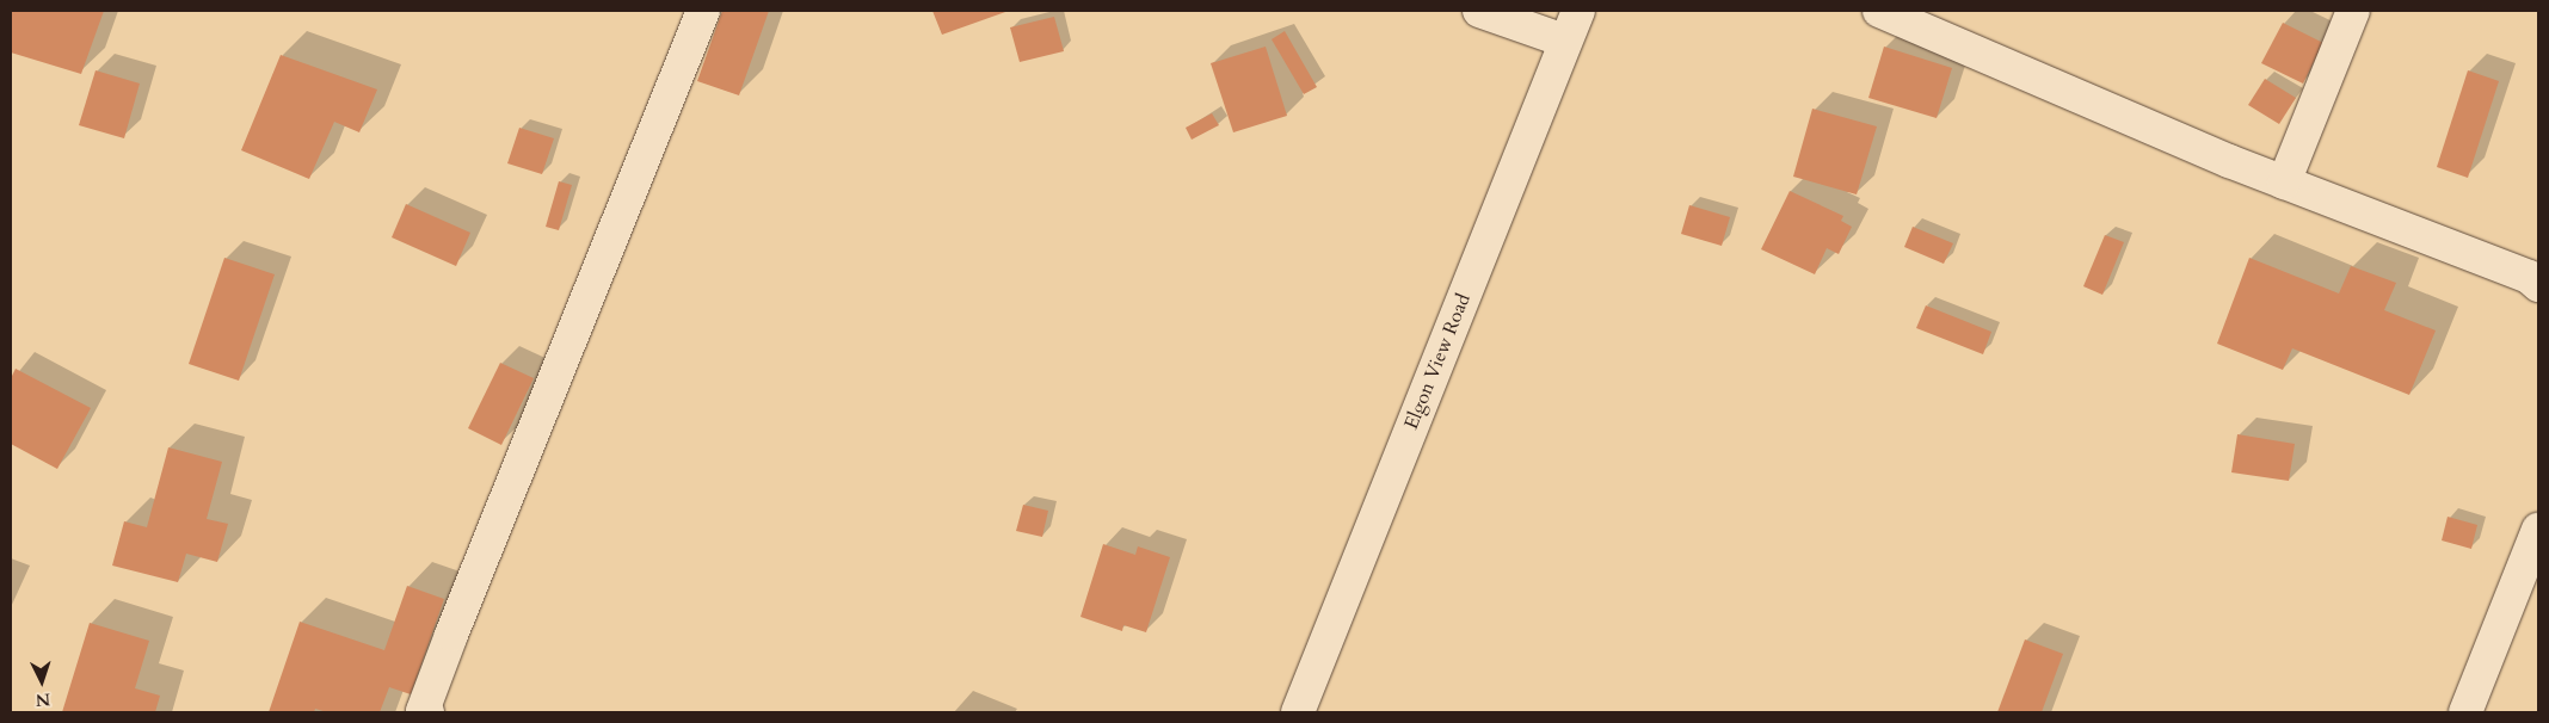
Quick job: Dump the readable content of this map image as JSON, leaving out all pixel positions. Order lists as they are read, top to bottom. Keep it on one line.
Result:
{"streets":{"street":["Elgon View Road"]},"north":"bottom"}
